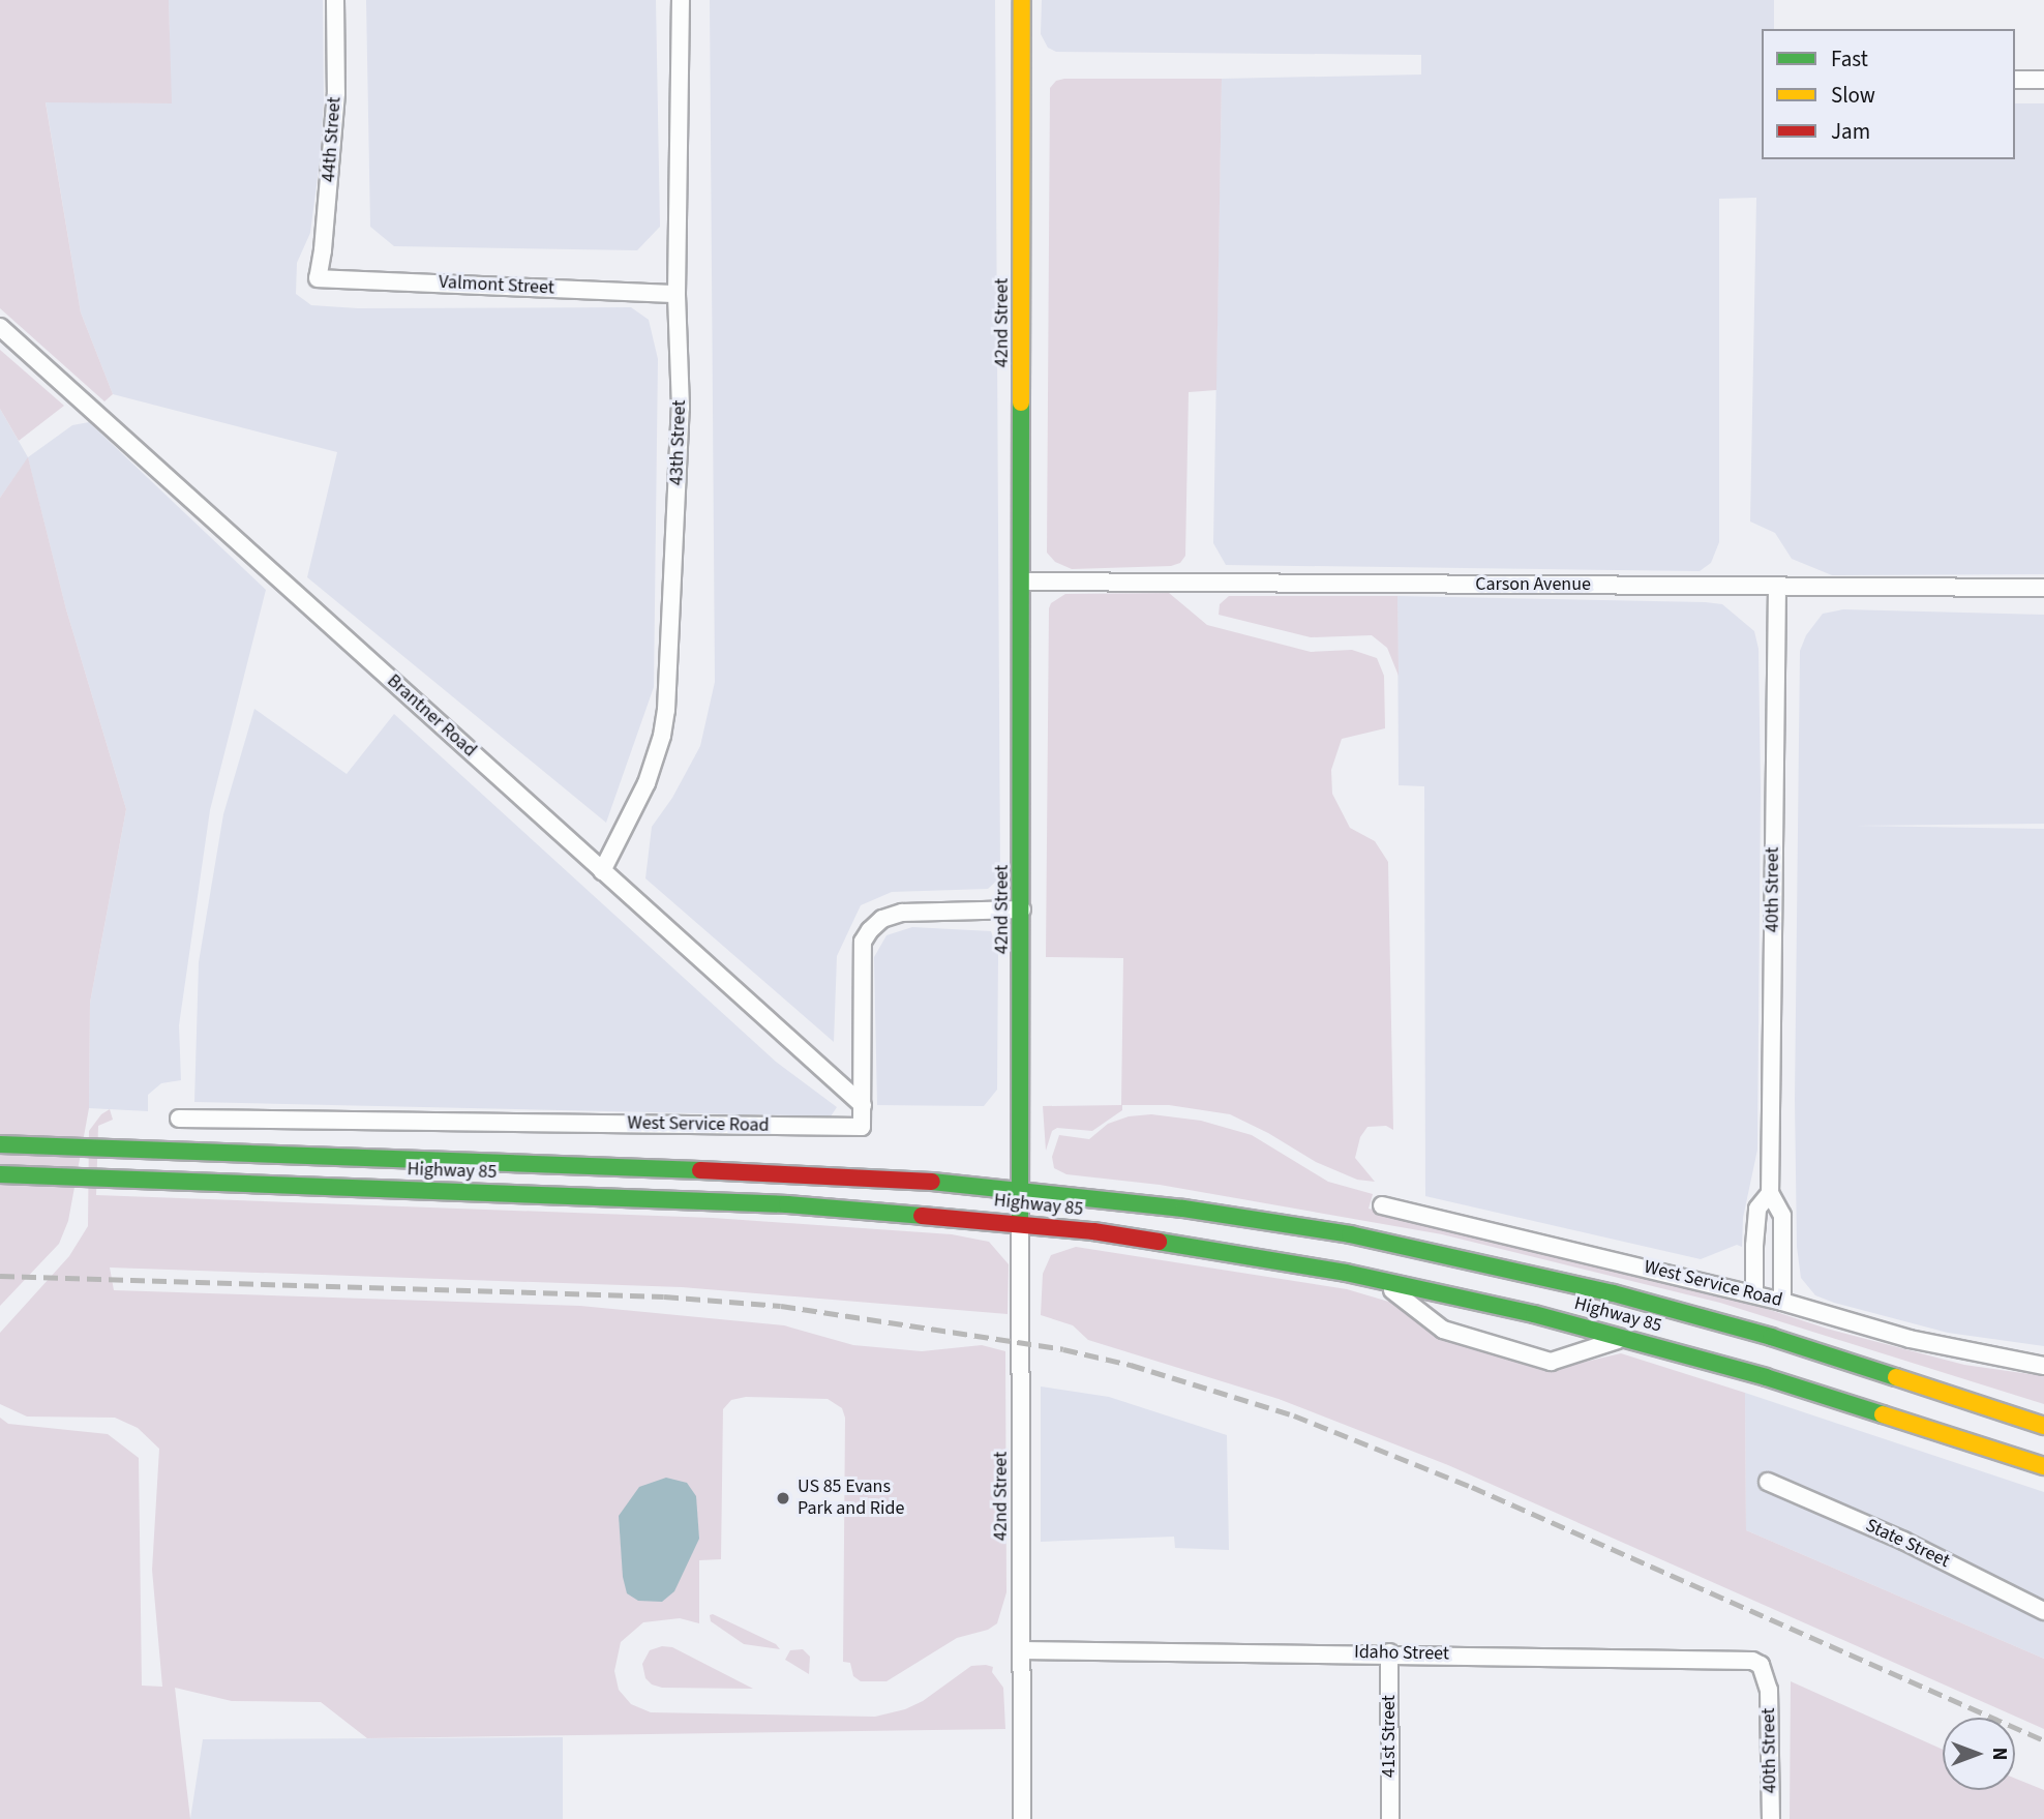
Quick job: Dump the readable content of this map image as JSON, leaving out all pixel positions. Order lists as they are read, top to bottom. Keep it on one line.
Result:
{"streets":{"main road":["42nd Street","Highway 85"],"street":["44th Street","Valmont Street","43th Street","Carson Avenue","Brantner Road","40th Street","West Service Road","State Street","Idaho Street","41st Street"]},"crossings":[["44th Street","Valmont Street"],["Valmont Street","43th Street"],["42nd Street","Carson Avenue"],["42nd Street","Highway 85"],["42nd Street","Idaho Street"],["43th Street","Brantner Road"],["Carson Avenue","40th Street"],["Brantner Road","West Service Road"],["40th Street","West Service Road"],["40th Street","Idaho Street"],["Idaho Street","41st Street"]],"places":["US 85 Evans Park and Ride"],"legend":["Fast","Slow","Jam"],"north":"right"}
